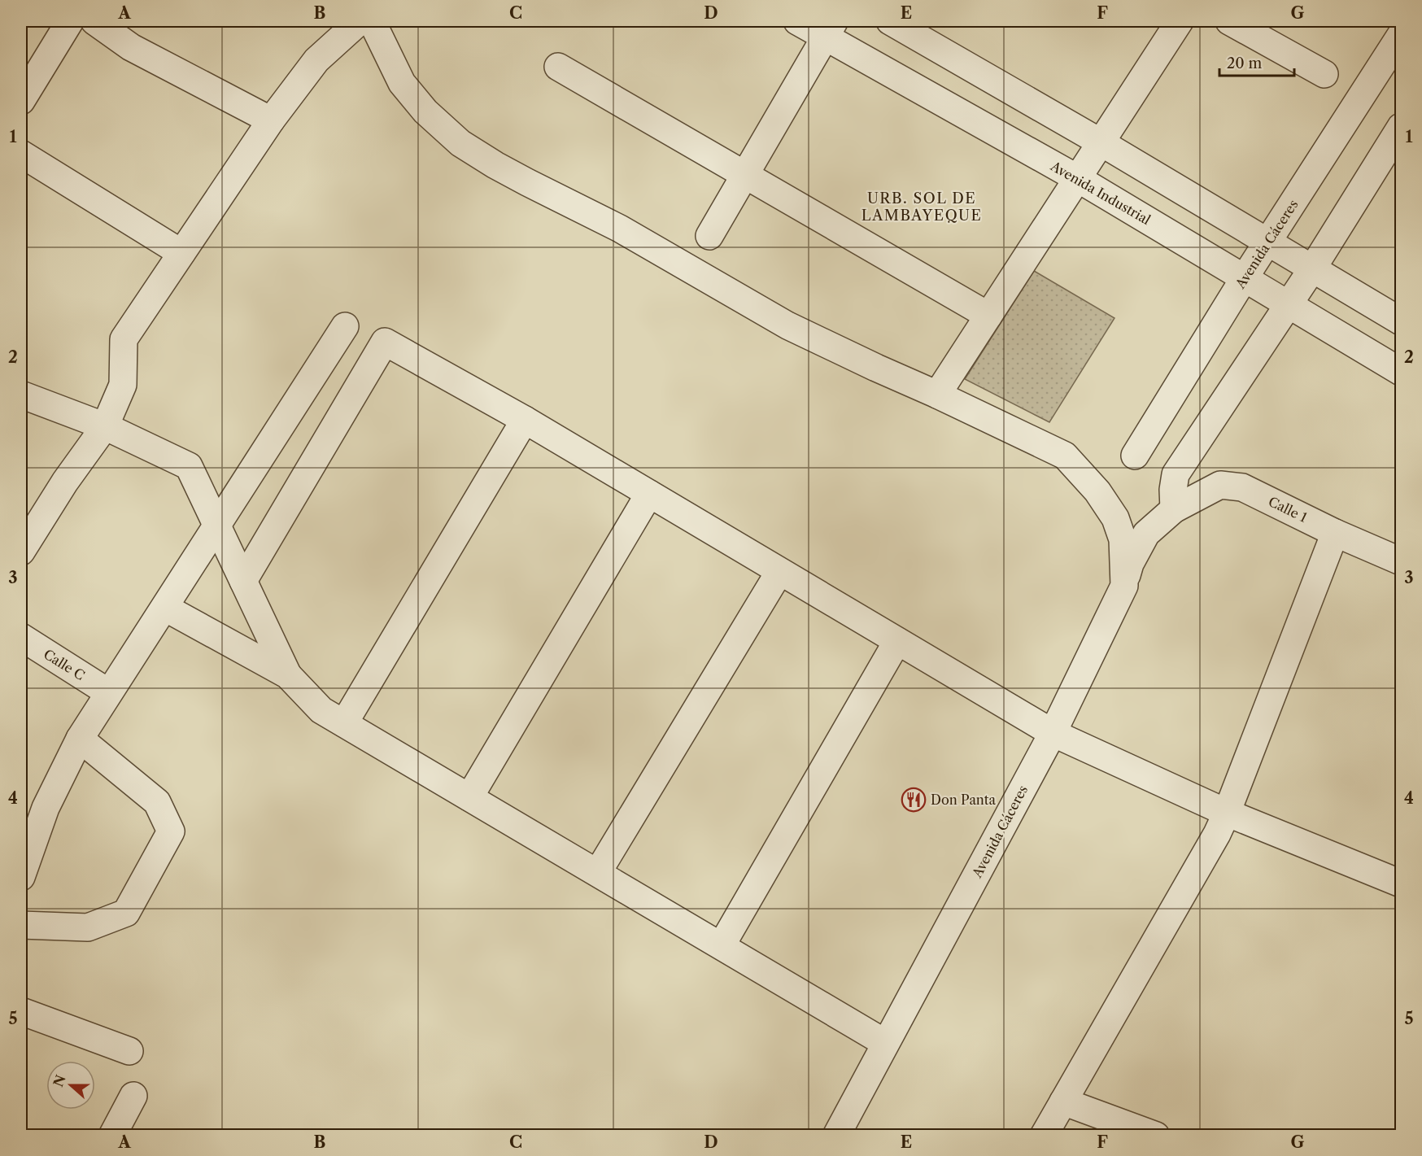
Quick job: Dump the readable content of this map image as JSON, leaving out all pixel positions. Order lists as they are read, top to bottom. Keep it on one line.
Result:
{"streets":{"street":["Avenida Industrial","Avenida Cáceres","Calle 1","Calle C"]},"crossings":[["Avenida Industrial","Avenida Cáceres"],["Avenida Cáceres","Calle 1"]],"districts":["URB. SOL DE LAMBAYEQUE"],"places":{"restaurant":["Don Panta"]},"scale_bar":"20 m","north":"left","grid":{"columns":["A","B","C","D","E","F","G"],"rows":["1","2","3","4","5"]}}
